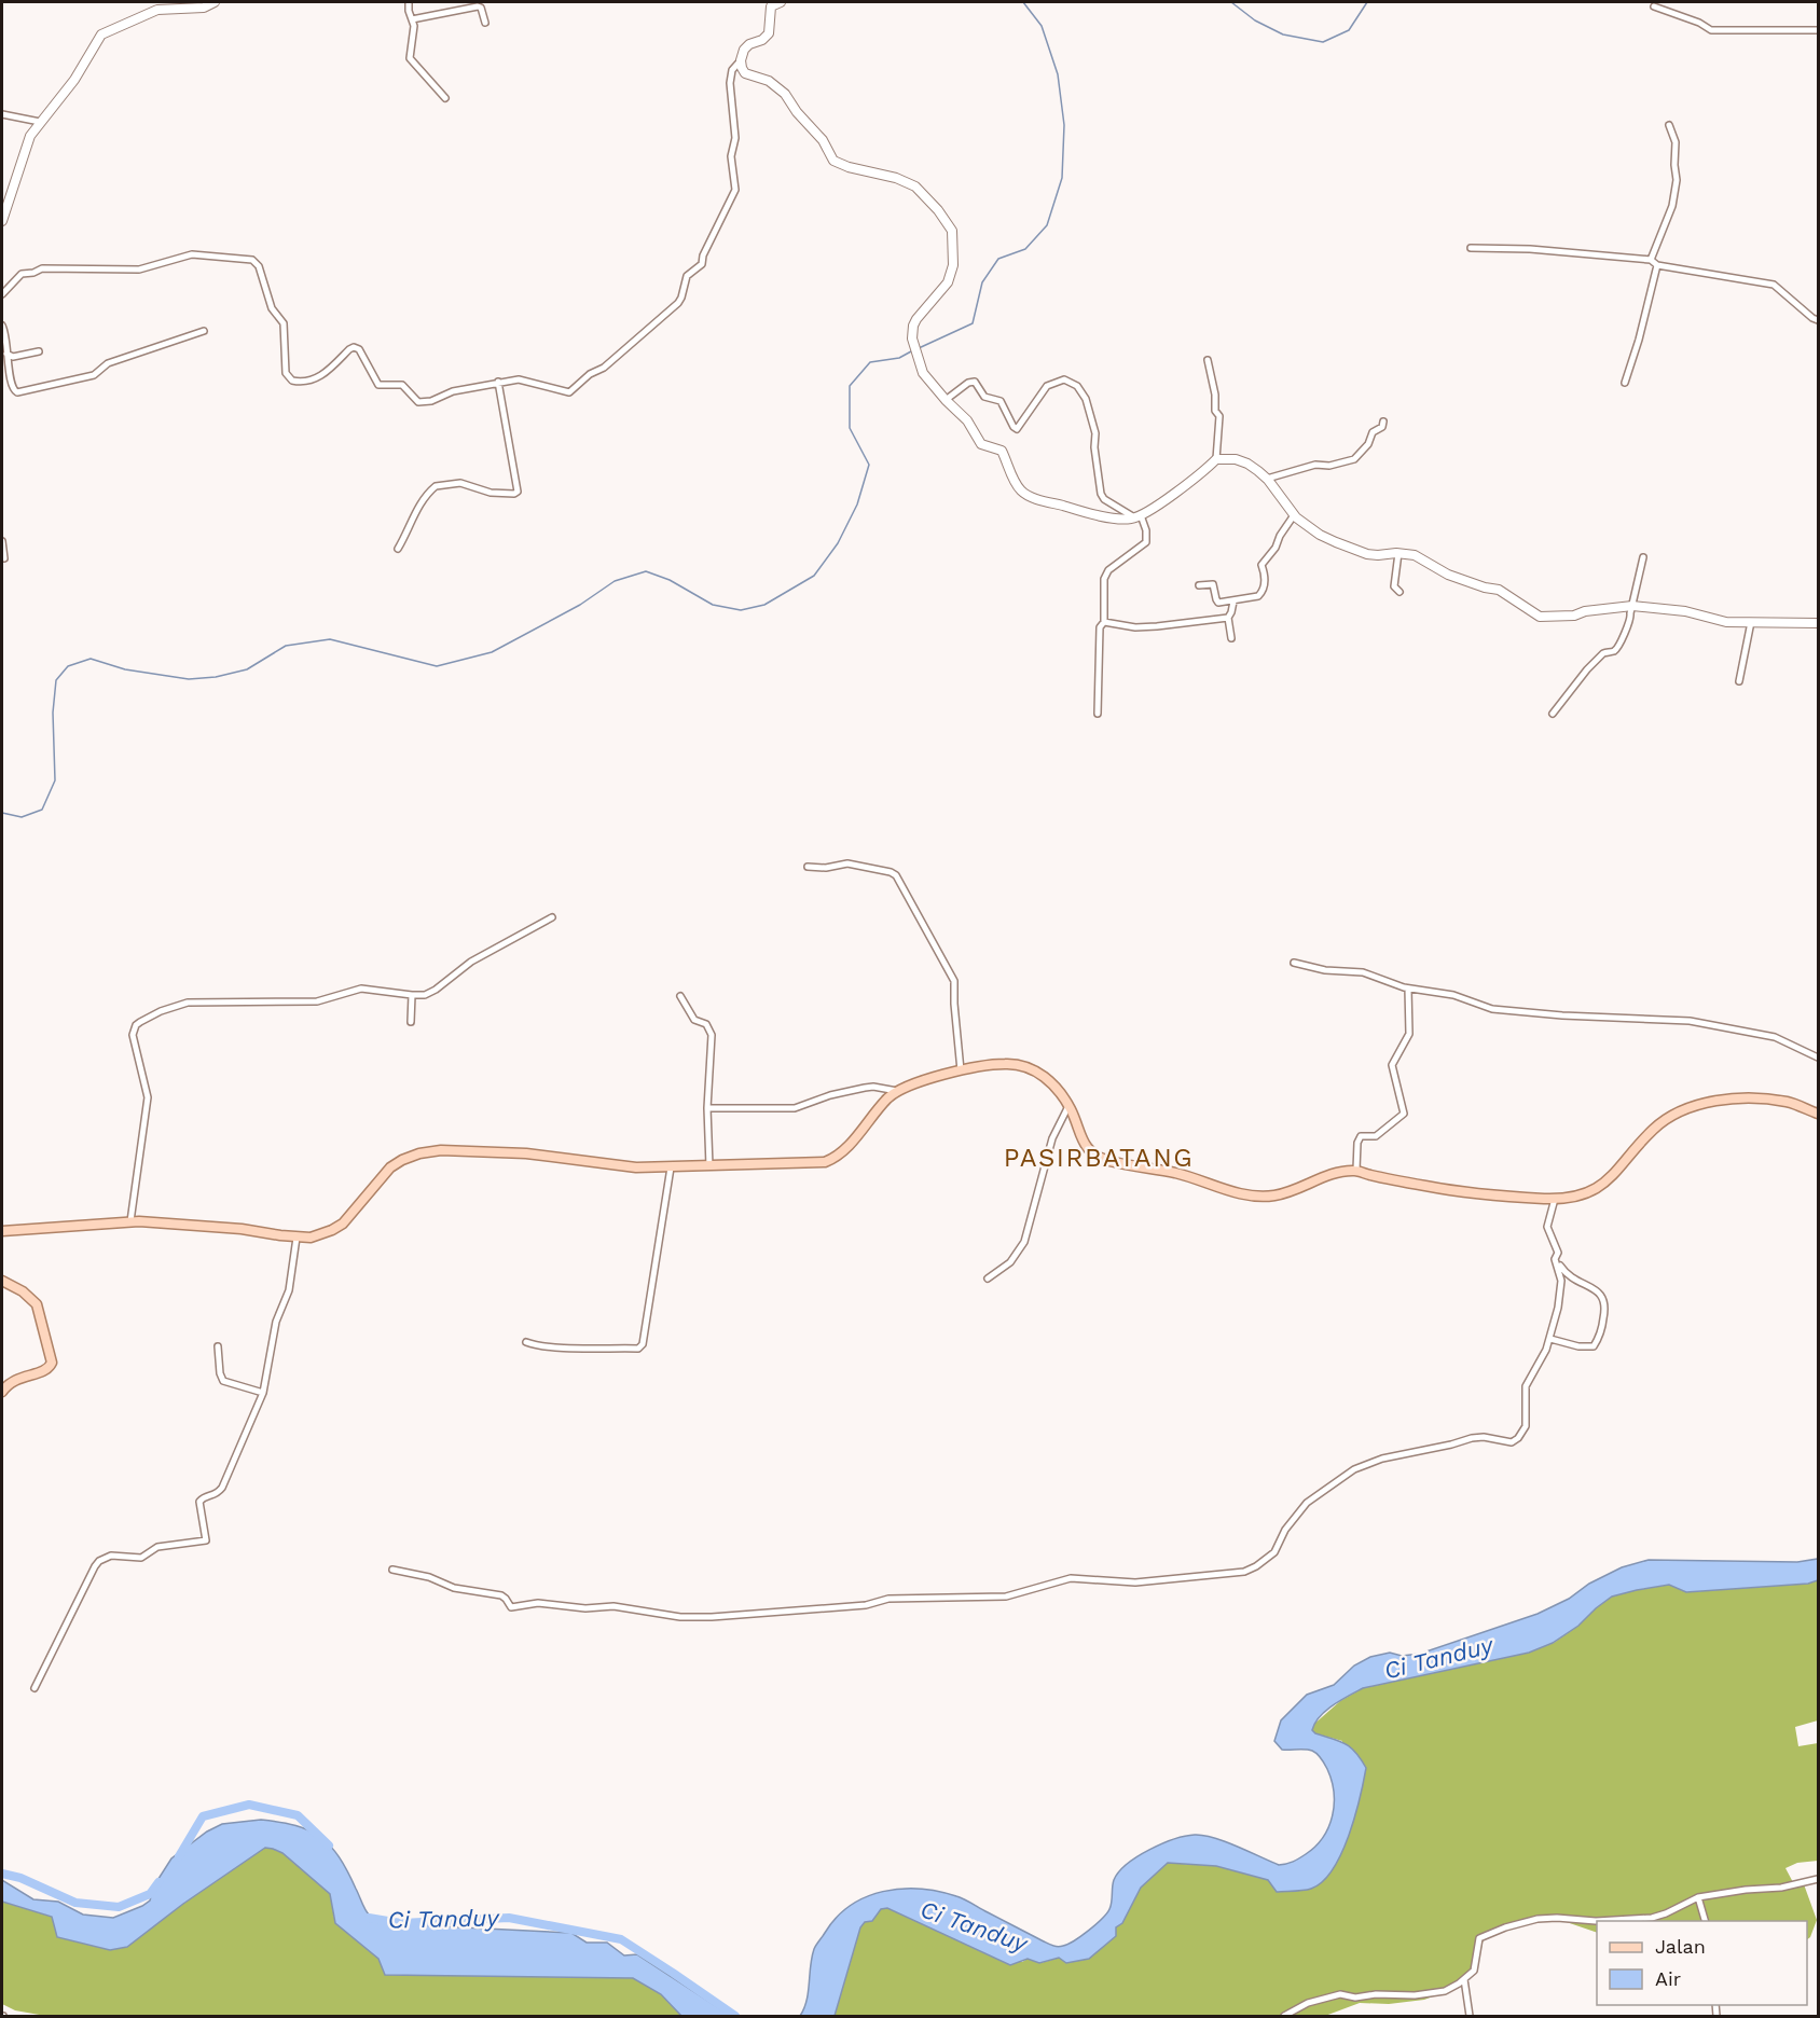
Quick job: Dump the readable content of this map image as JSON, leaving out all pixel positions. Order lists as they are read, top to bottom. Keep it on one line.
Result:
{"districts":["PASIRBATANG"],"water":["Ci Tanduy"],"legend":["Jalan","Air"]}
